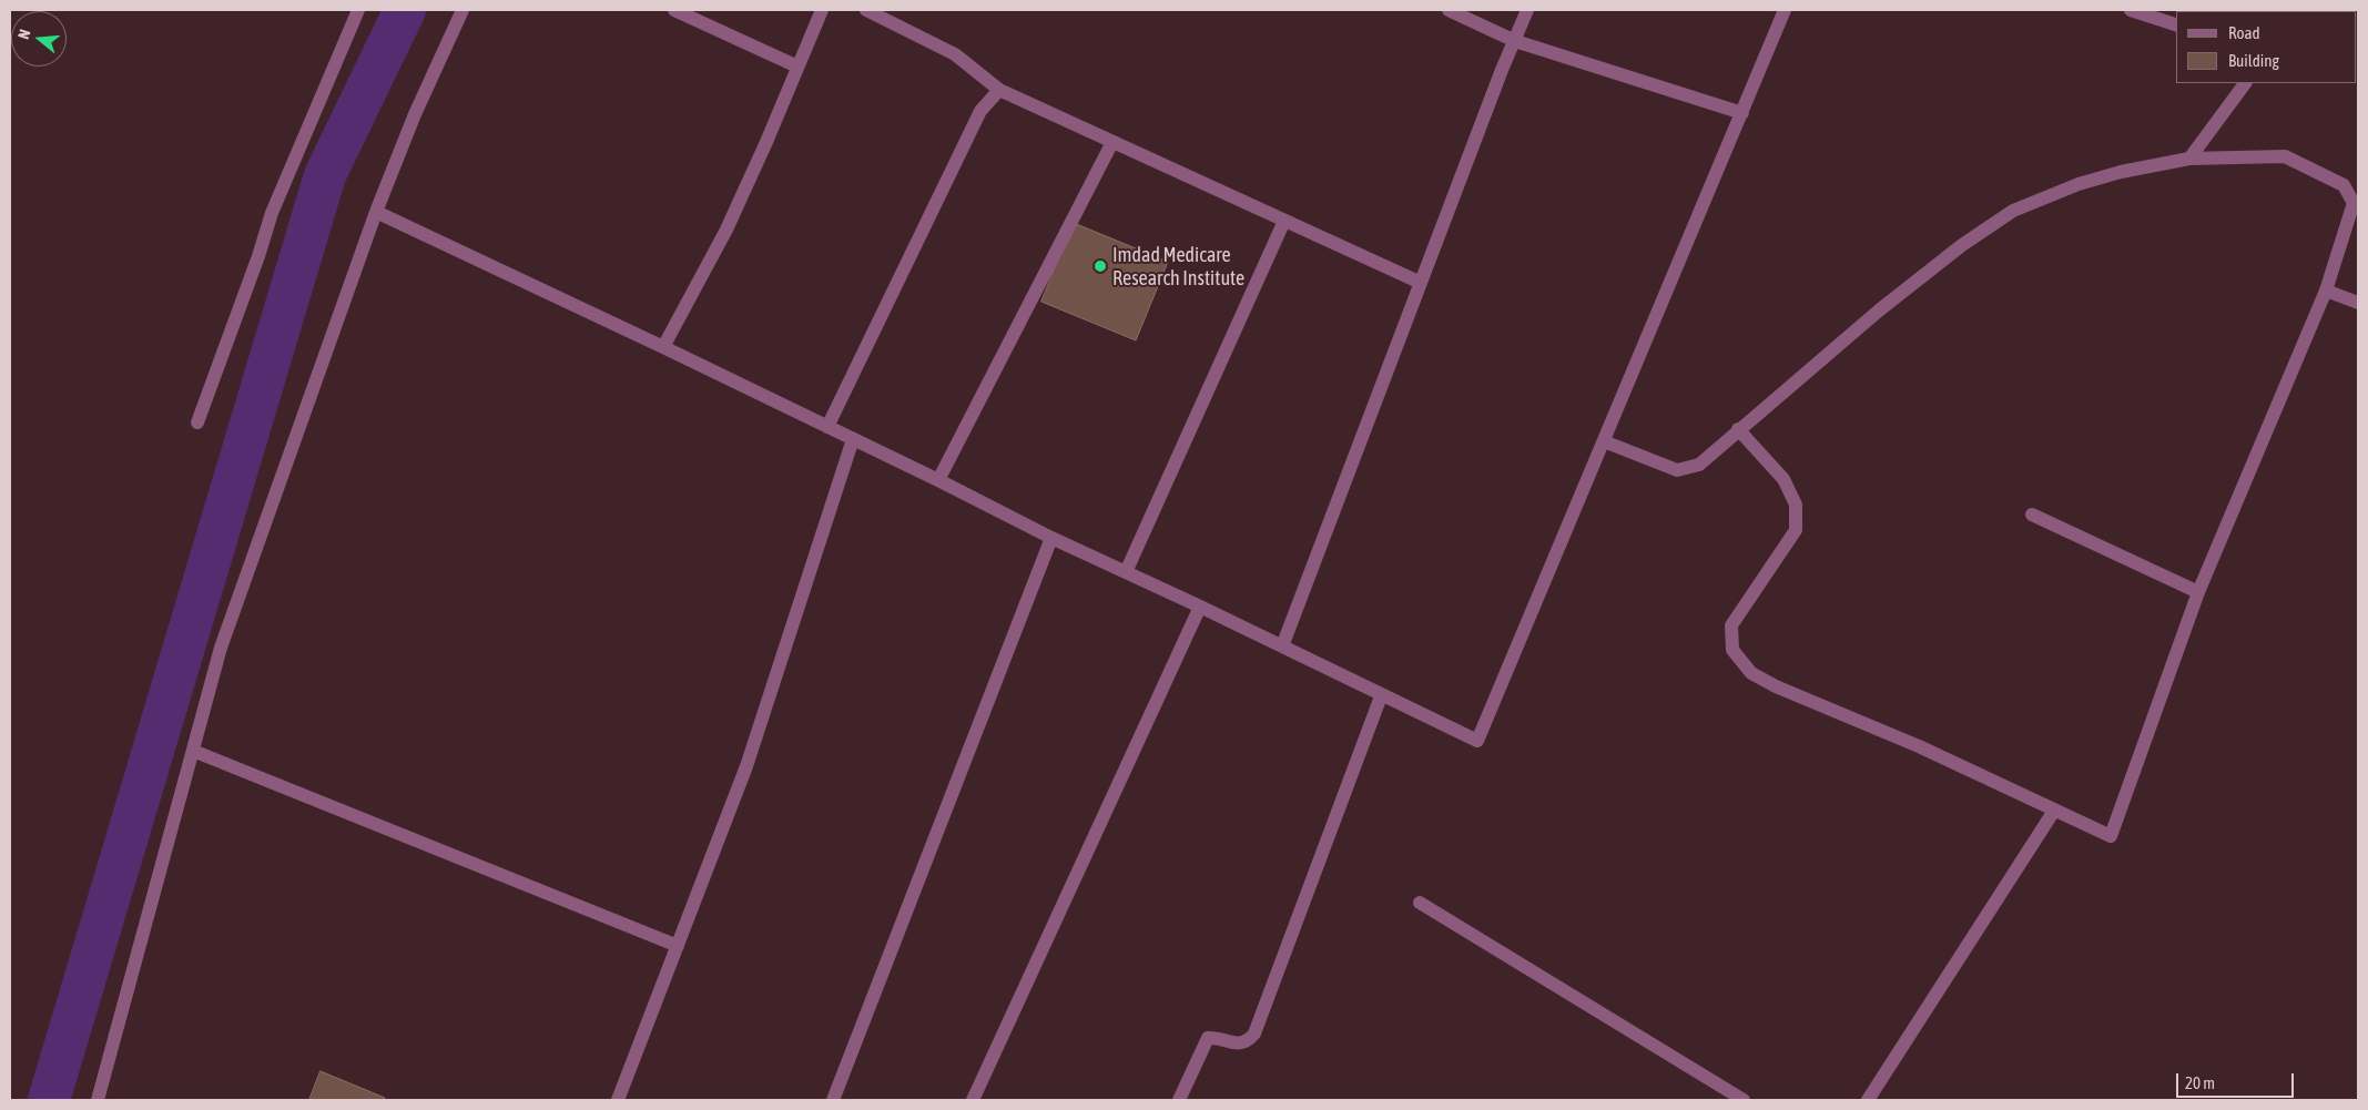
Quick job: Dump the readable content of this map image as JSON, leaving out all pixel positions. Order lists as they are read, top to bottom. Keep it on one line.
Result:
{"places":["Imdad Medicare Research Institute"],"legend":["Road","Building"],"scale_bar":"20 m","north":"left"}
